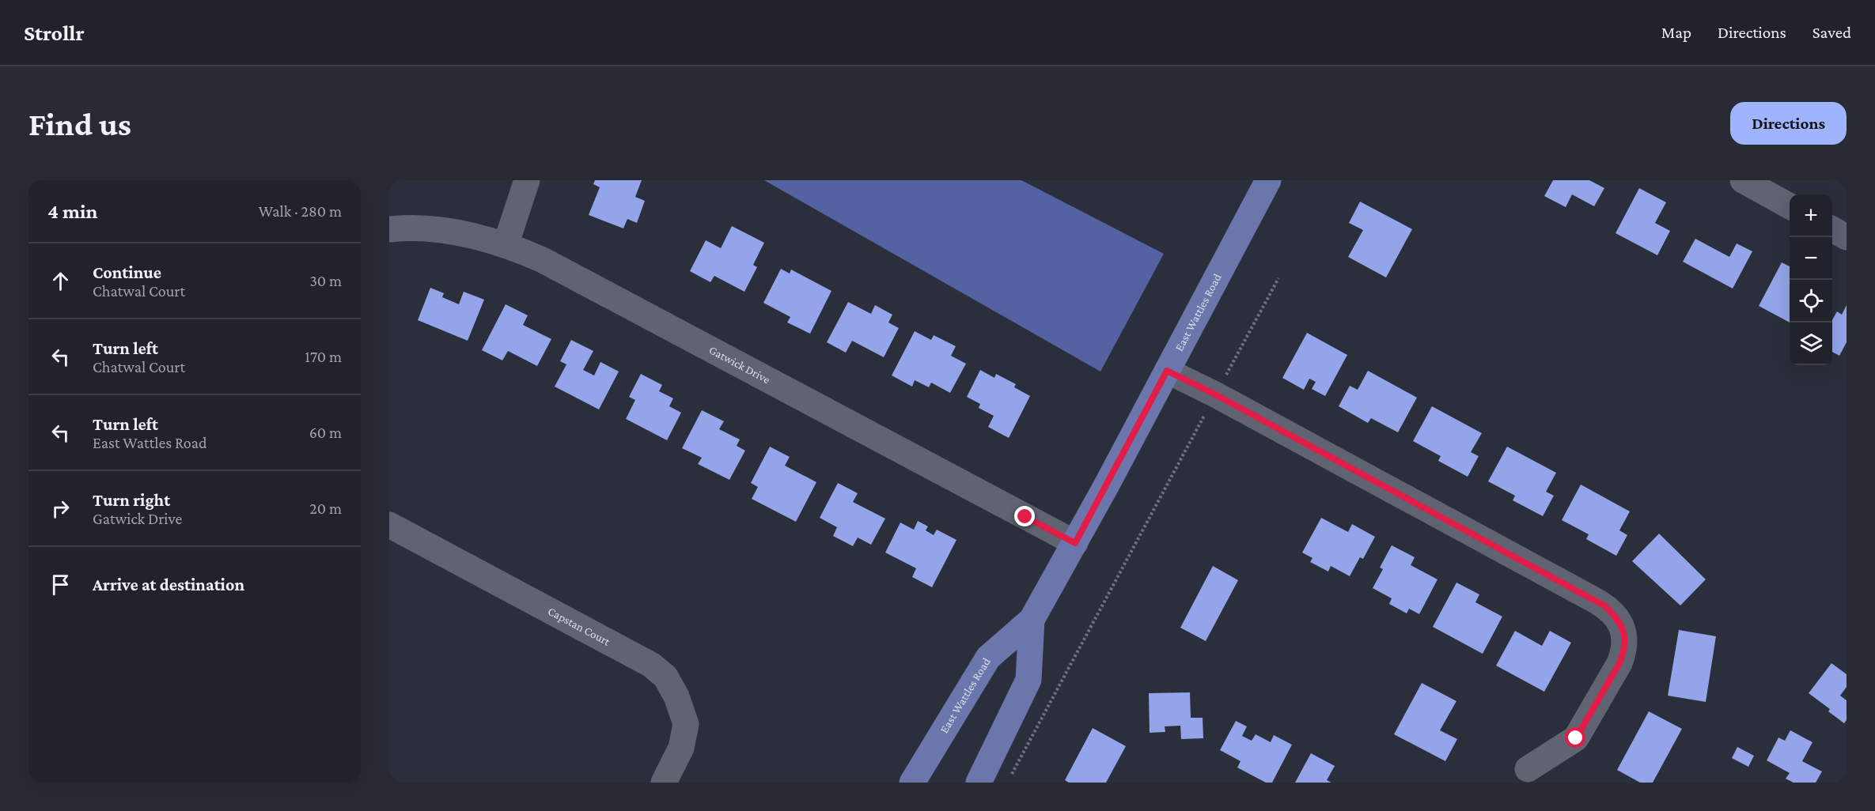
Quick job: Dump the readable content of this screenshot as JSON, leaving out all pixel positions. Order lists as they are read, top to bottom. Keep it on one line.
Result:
{"streets":{"main road":["East Wattles Road"],"street":["Gatwick Drive","Capstan Court"]},"crossings":[["East Wattles Road","Gatwick Drive"]],"page":{"header":"Strollr","nav":["Map","Directions","Saved"],"buttons":"Directions","title":"Find us","heading":["4 min","Walk · 280 m"],"map_buttons":["+","−"],"list":[["Continue","Chatwal Court","30 m"],["Turn left","Chatwal Court","170 m"],["Turn left","East Wattles Road","60 m"],["Turn right","Gatwick Drive","20 m"],"Arrive at destination"]}}
